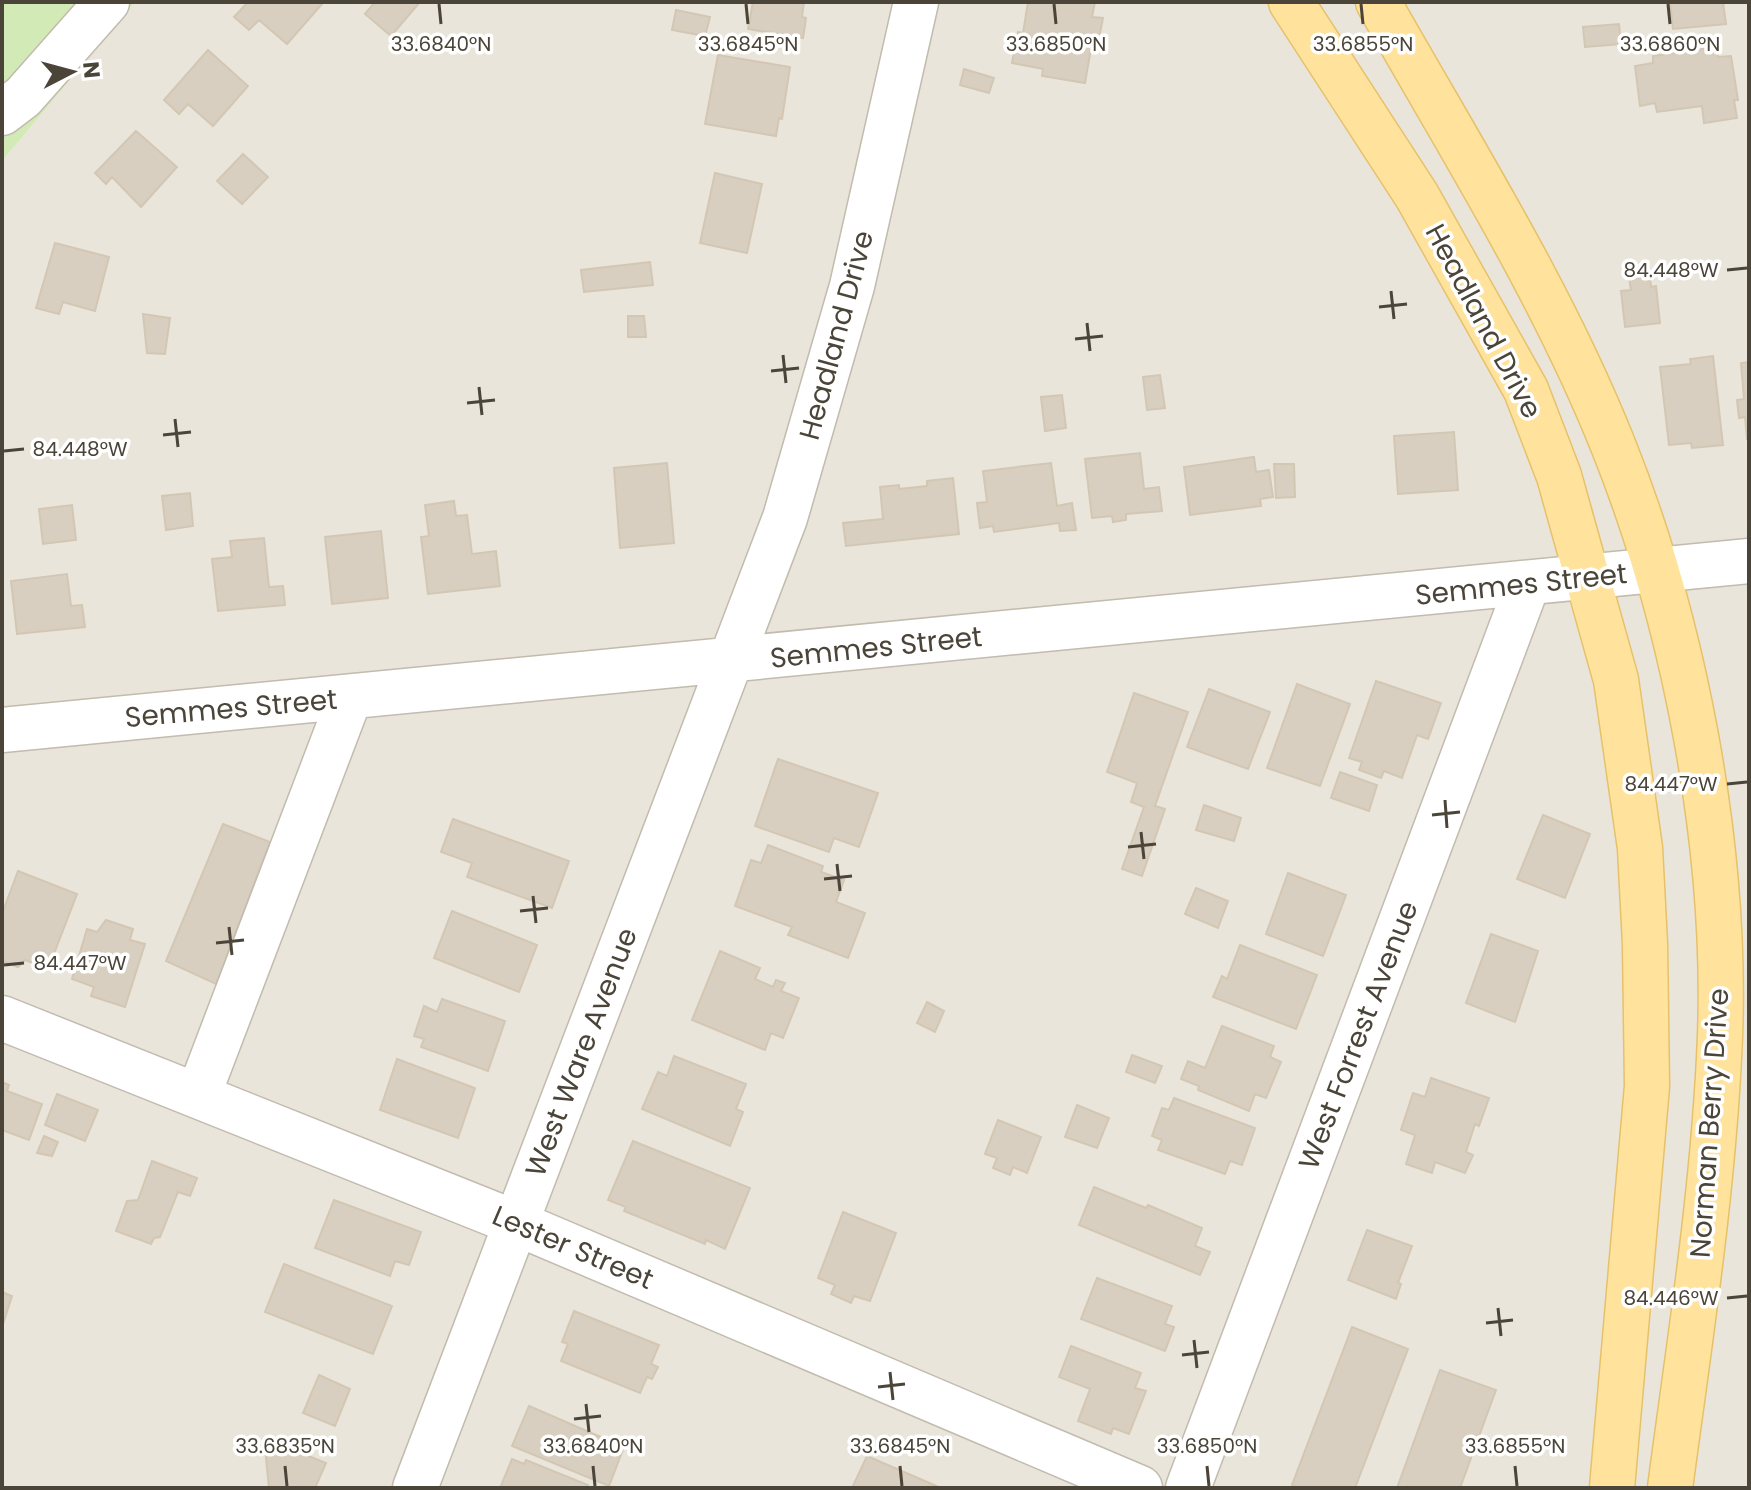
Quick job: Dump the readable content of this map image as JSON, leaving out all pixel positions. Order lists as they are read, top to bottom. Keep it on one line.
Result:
{"streets":{"main road":["Headland Drive","Norman Berry Drive"],"street":["Semmes Street","West Forrest Avenue","West Ware Avenue","Lester Street"]},"crossings":[["Headland Drive","Semmes Street"],["Headland Drive","West Ware Avenue"],["Semmes Street","West Forrest Avenue"],["Semmes Street","West Ware Avenue"],["Semmes Street","Norman Berry Drive"],["West Ware Avenue","Lester Street"]],"north":"right","coordinates":["33.6840°N","33.6845°N","33.6850°N","33.6855°N","33.6860°N","84.448°W","84.447°W","84.446°W","33.6835°N"]}
